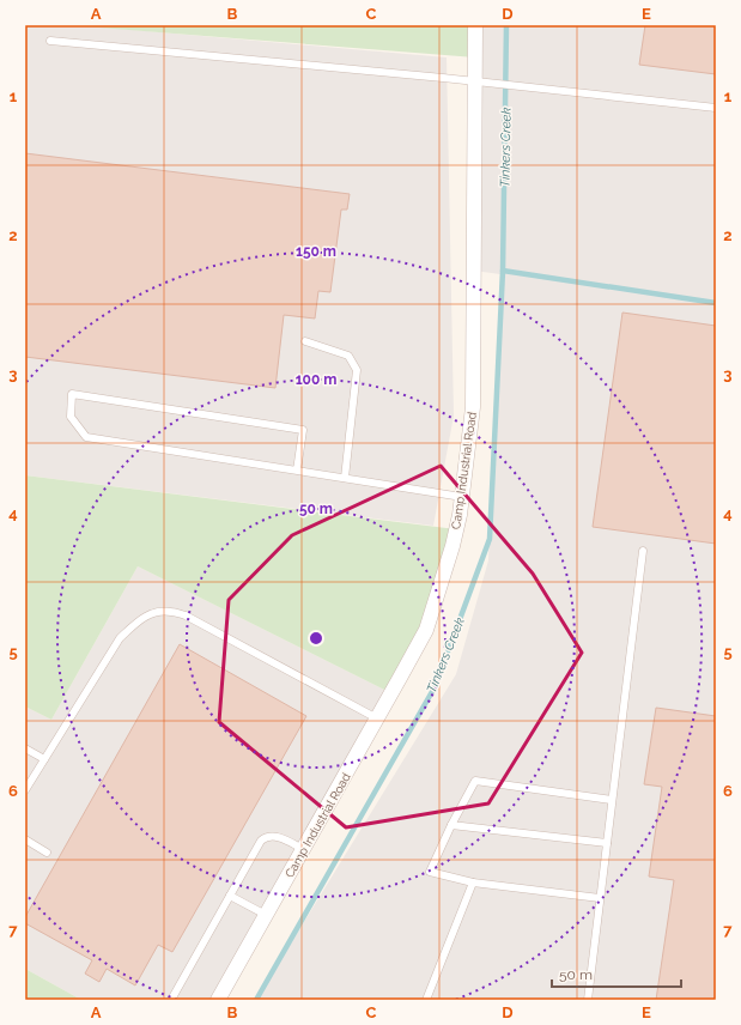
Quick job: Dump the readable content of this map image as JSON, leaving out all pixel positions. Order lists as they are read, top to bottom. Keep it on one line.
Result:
{"streets":{"street":["Camp Industrial Road"]},"water":["Tinkers Creek"],"scale_bar":"50 m","grid":{"columns":["A","B","C","D","E"],"rows":["1","2","3","4","5","6","7"]},"rings":["150 m","100 m","50 m"]}
